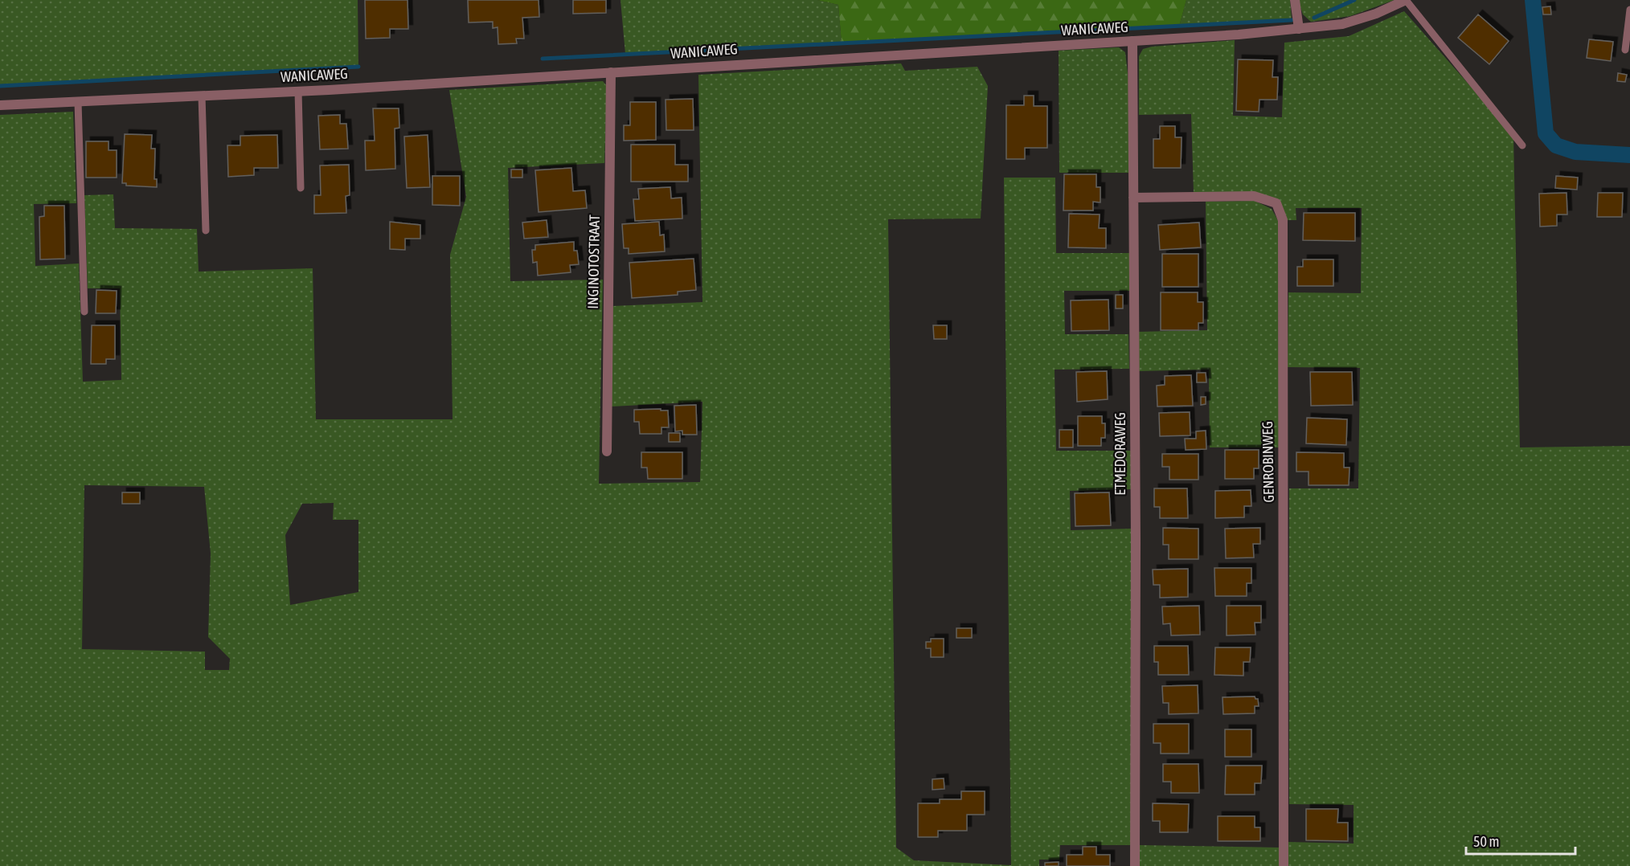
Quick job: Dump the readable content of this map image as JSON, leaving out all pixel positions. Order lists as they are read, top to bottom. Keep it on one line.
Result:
{"streets":{"street":["WANICAWEG","INGINOTOSTRAAT","ETMEDORAWEG","GENROBINWEG"]},"crossings":[["WANICAWEG","INGINOTOSTRAAT"],["WANICAWEG","ETMEDORAWEG"],["ETMEDORAWEG","GENROBINWEG"]],"scale_bar":"50 m"}
